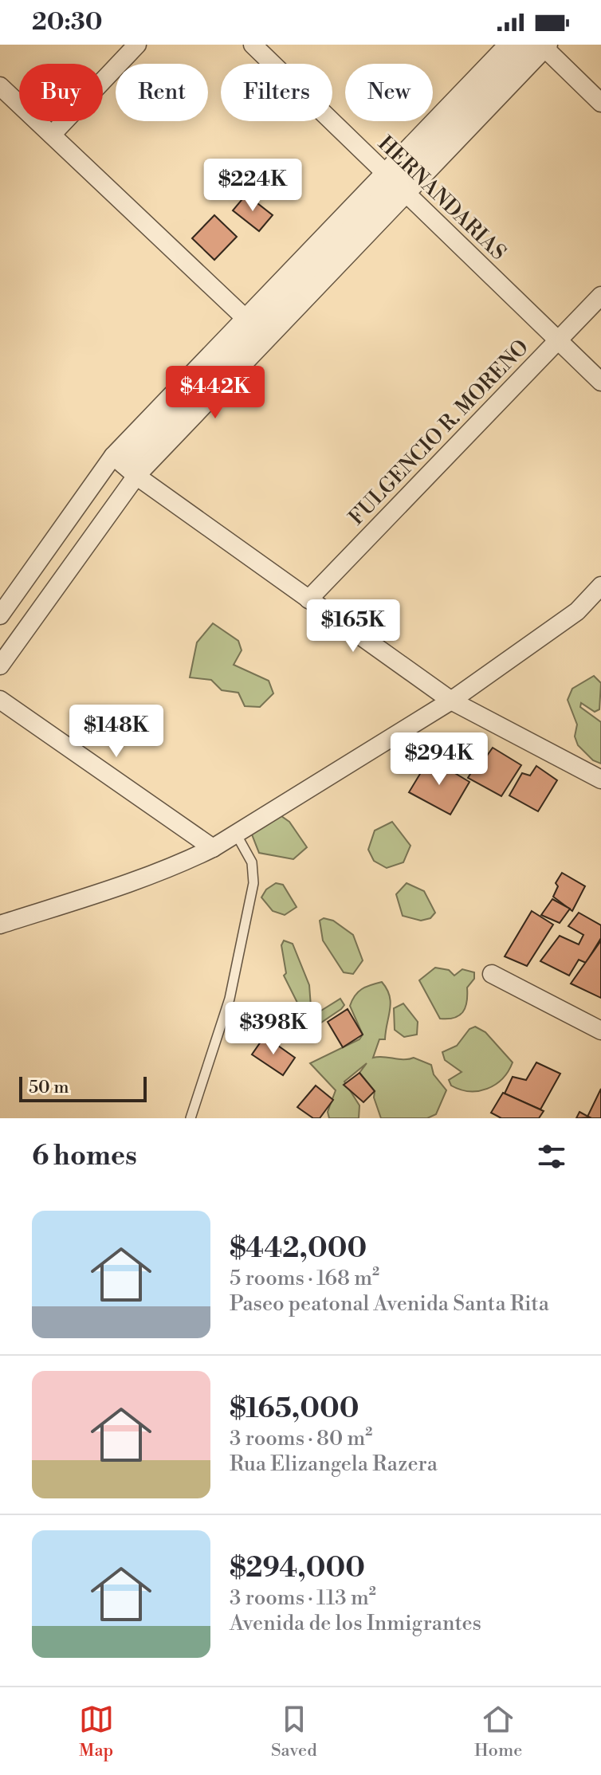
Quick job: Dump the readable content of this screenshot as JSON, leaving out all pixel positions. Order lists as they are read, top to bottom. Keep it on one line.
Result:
{"streets":{"street":["HERNANDARIAS","FULGENCIO R. MORENO"]},"crossings":[["HERNANDARIAS","FULGENCIO R. MORENO"]],"scale_bar":"50 m","page":{"status":"20:30","chip":["Buy","Rent","Filters","New"],"price":["$224K","$442K","$165K","$148K","$294K","$398K"],"scale":"50 m","heading":"6 homes","list":[{"name":"$442,000","note":"5 rooms · 168 m² · Paseo peatonal Avenida Santa Rita"},{"name":"$165,000","note":"3 rooms · 80 m² · Rua Elizangela Razera"},{"name":"$294,000","note":"3 rooms · 113 m² · Avenida de los Inmigrantes"}],"tabs":["Map","Saved","Home"]}}
